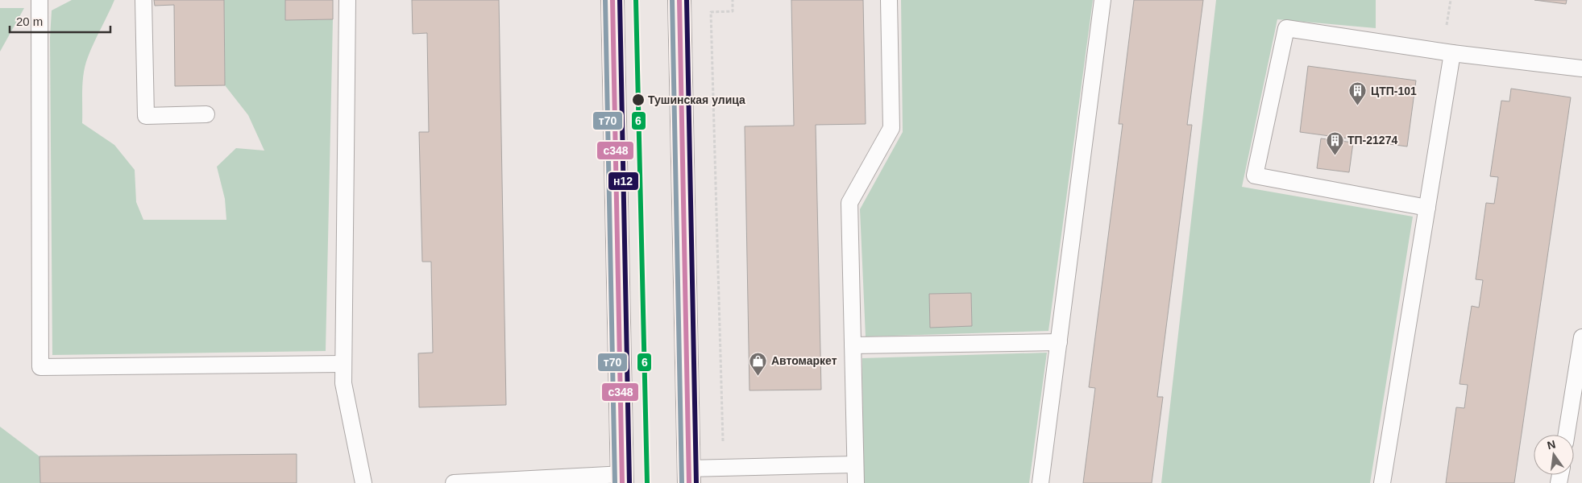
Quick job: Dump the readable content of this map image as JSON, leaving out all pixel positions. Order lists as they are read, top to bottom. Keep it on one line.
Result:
{"places":{"other":["Тушинская улица"],"building":["ЦТП-101","ТП-21274"],"shop":["Автомаркет"]},"lines":["transit line 6","transit line с348","transit line т70","transit line н12"],"scale_bar":"20 m","north":"top"}
